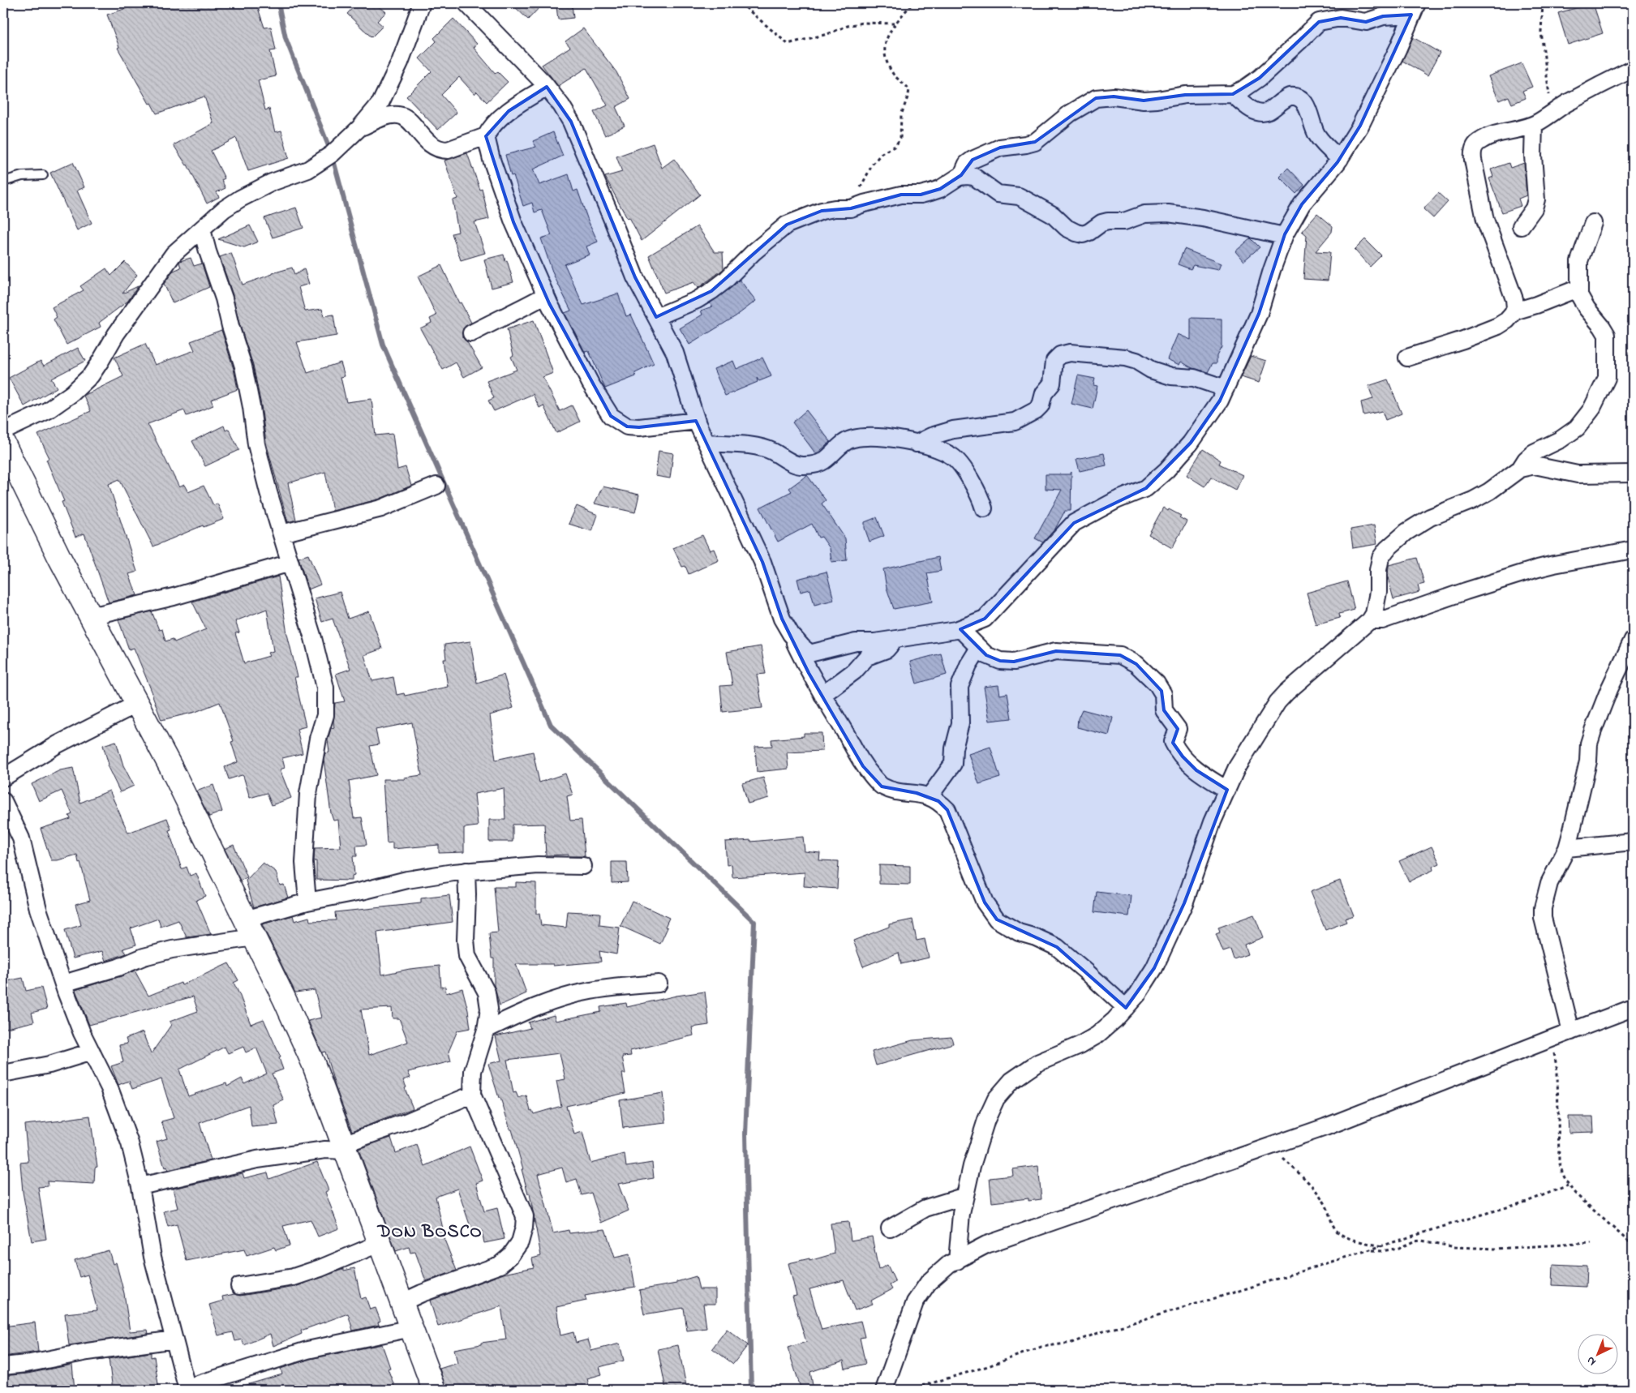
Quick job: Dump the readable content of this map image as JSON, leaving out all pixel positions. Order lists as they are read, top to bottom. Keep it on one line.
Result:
{"districts":["DON BOSCO"],"north":"bottom left"}
